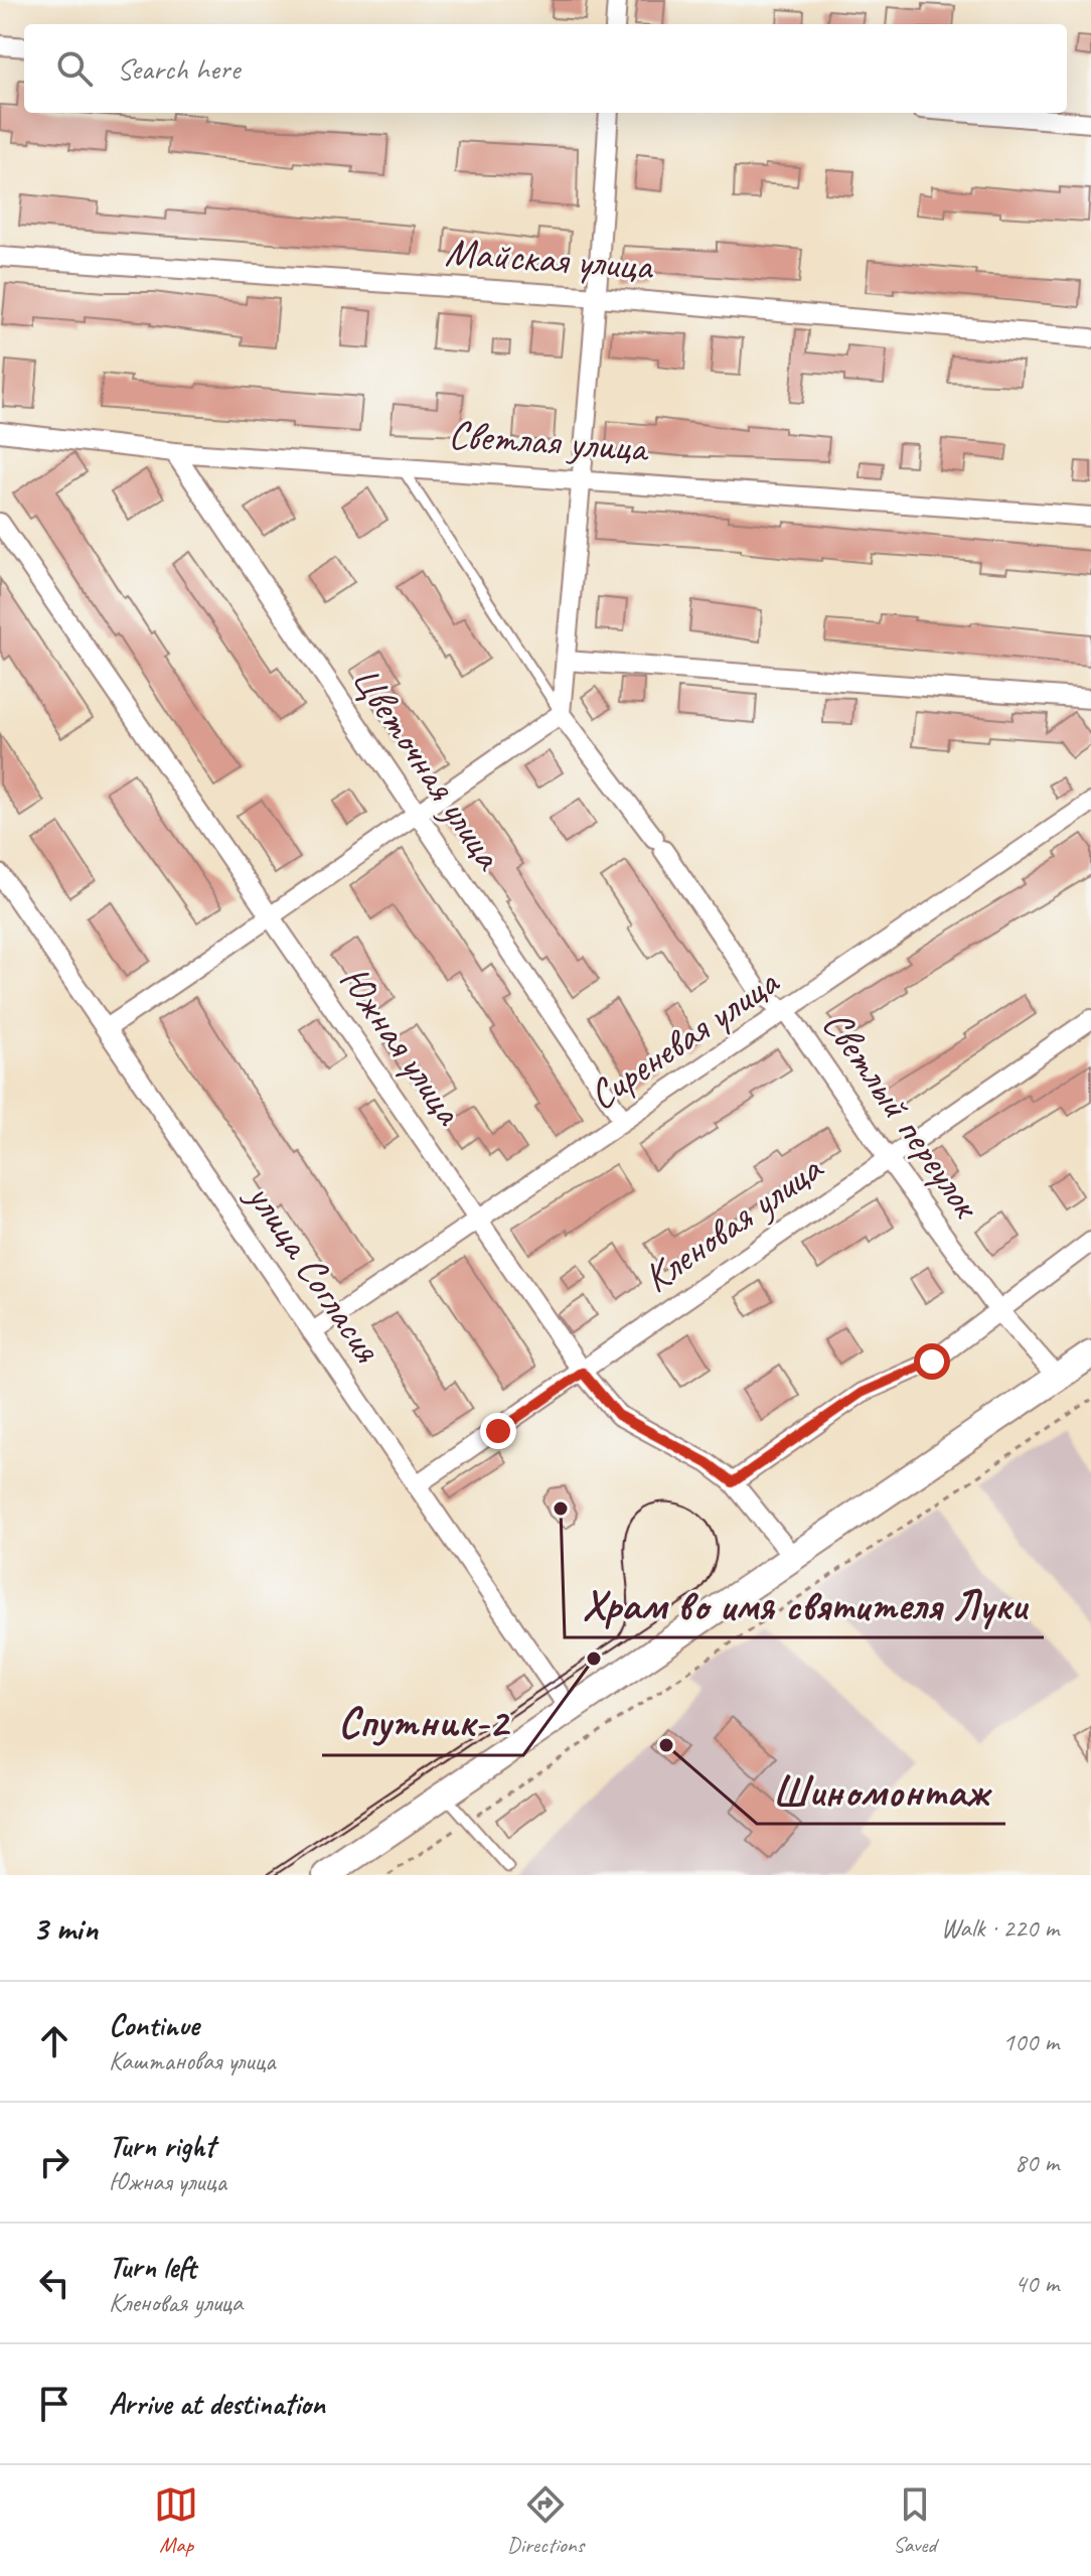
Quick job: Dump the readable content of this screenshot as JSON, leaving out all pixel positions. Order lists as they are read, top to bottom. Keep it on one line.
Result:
{"streets":{"street":["Майская улица","Светлая улица","Цветочная улица","Сиреневая улица","Южная улица","Светлый переулок","Кленовая улица","улица Согласия"]},"crossings":[["Светлая улица","Цветочная улица"],["Цветочная улица","Сиреневая улица"],["Сиреневая улица","Южная улица"],["Сиреневая улица","Светлый переулок"],["Сиреневая улица","улица Согласия"],["Южная улица","Кленовая улица"],["Светлый переулок","Кленовая улица"],["Кленовая улица","улица Согласия"]],"places":["Храм во имя святителя Луки","Спутник-2","Шиномонтаж"],"page":{"search":"Search here","heading":["3 min","Walk · 220 m"],"list":[["Continue","Каштановая улица","100 m"],["Turn right","Южная улица","80 m"],["Turn left","Кленовая улица","40 m"],"Arrive at destination"],"nav":["Map","Directions","Saved"]}}
